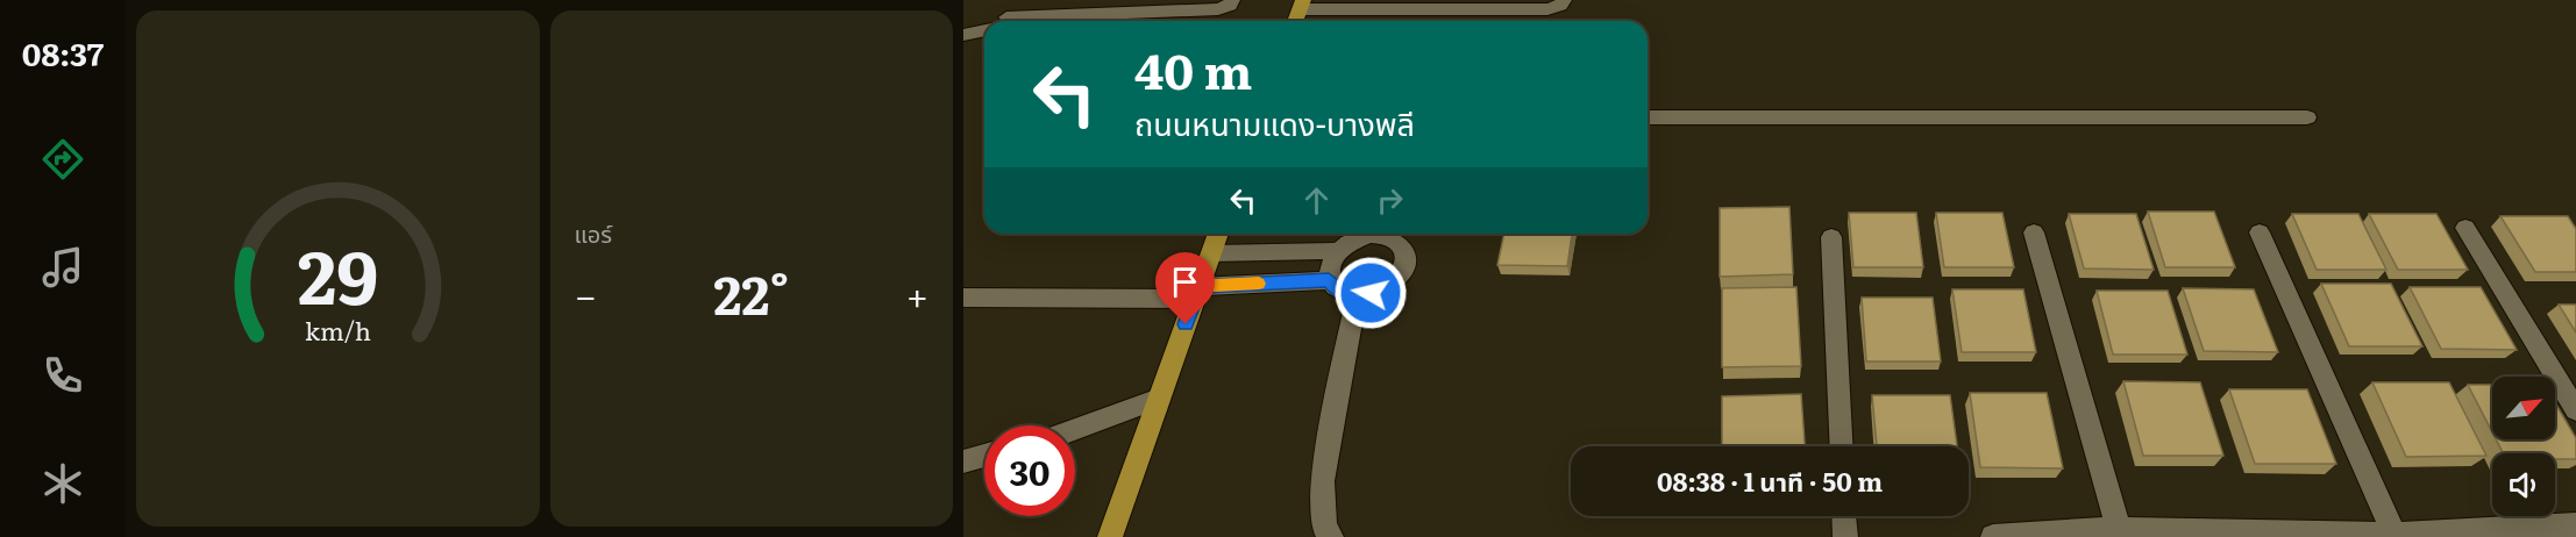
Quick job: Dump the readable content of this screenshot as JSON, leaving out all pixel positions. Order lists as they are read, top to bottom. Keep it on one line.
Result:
{"north":"top right","page":{"tabs":"08:37","tile":"แอร์","turn":["40 m","ถนนหนามแดง-บางพลี"],"heat":["−","22°","+"],"limit":"30","trip":"08:38 · 1 นาที · 50 m","gauge":["29","km/h"]}}
